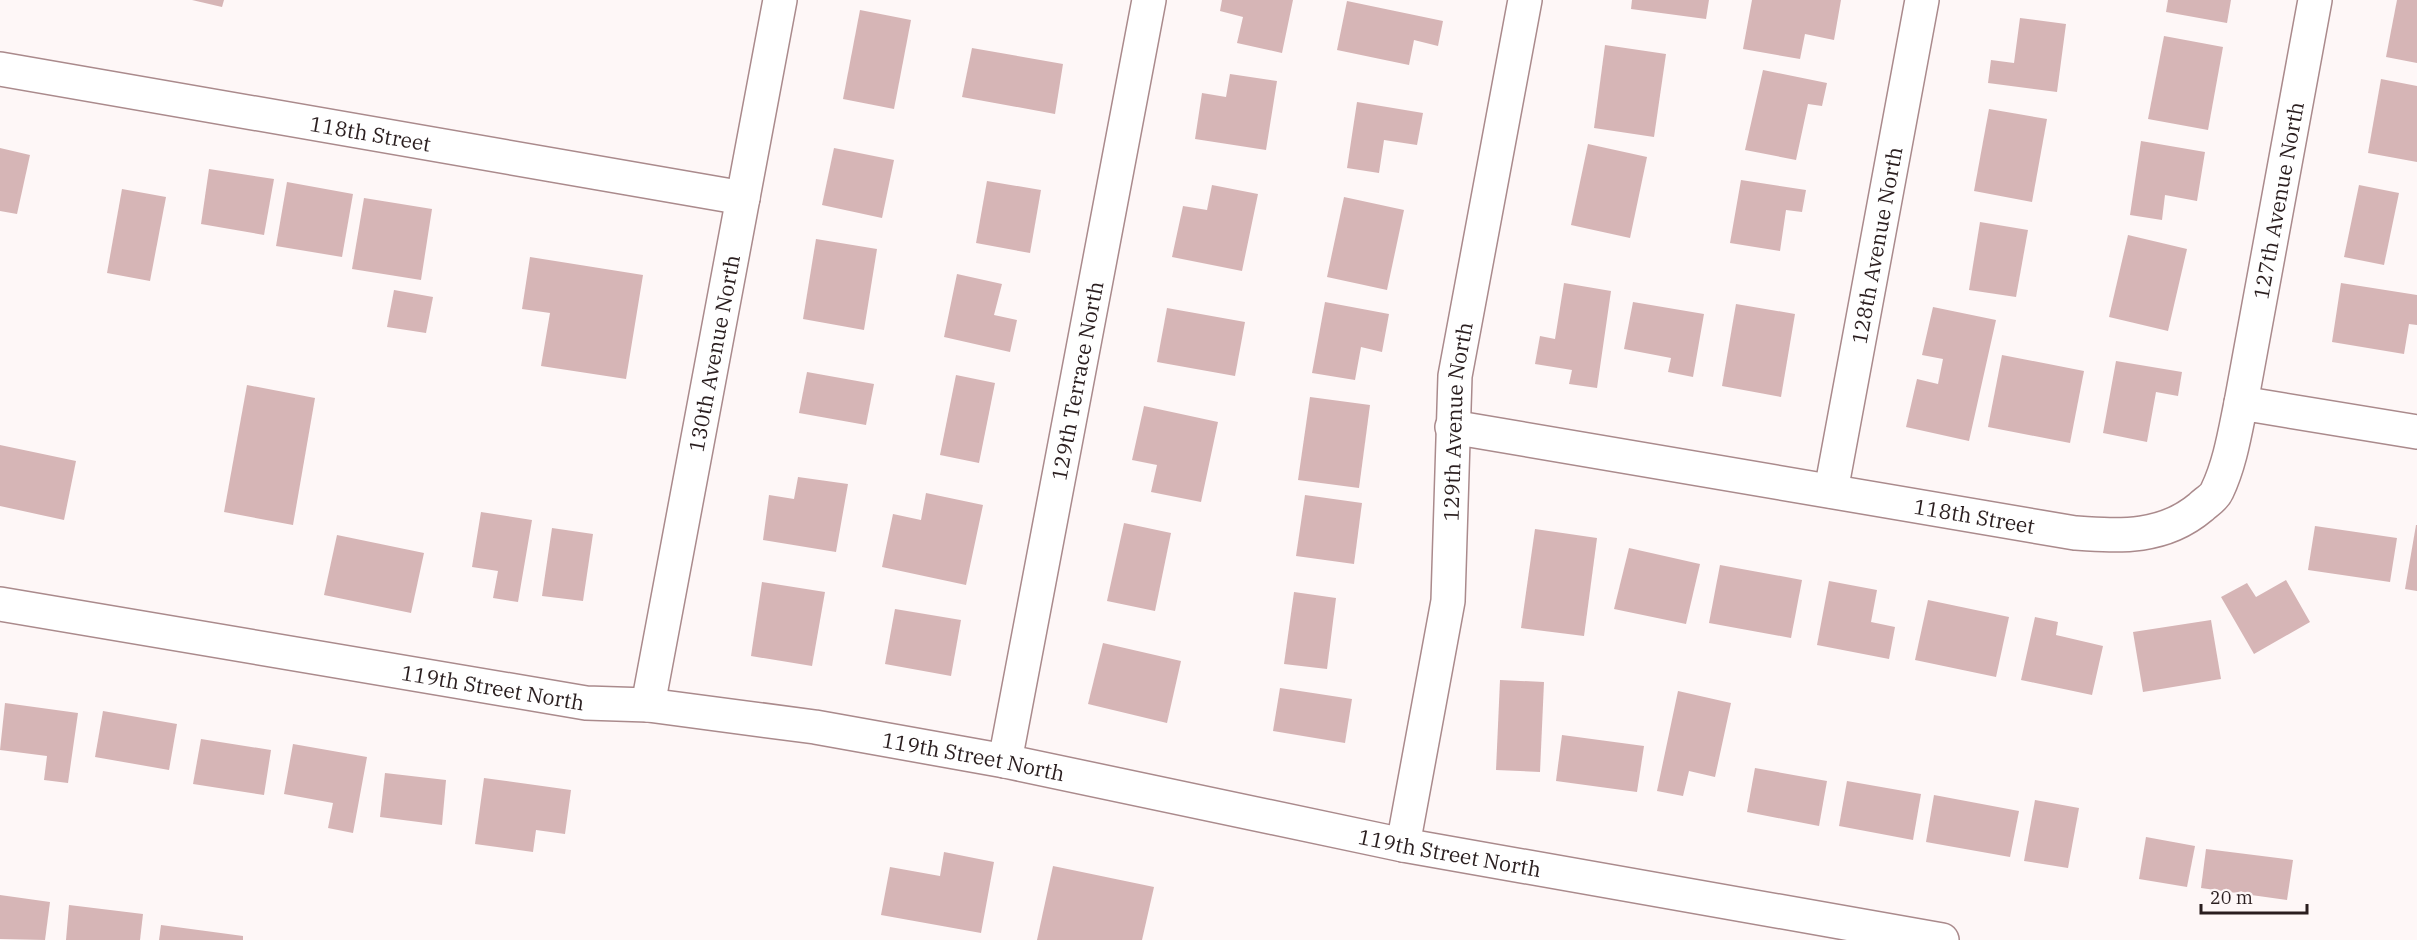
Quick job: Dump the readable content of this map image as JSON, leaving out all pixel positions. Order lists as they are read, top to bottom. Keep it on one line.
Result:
{"streets":{"street":["118th Street","127th Avenue North","128th Avenue North","130th Avenue North","129th Terrace North","129th Avenue North","119th Street North"]},"crossings":[["118th Street","127th Avenue North"],["118th Street","128th Avenue North"],["118th Street","130th Avenue North"],["118th Street","129th Avenue North"],["130th Avenue North","119th Street North"],["129th Terrace North","119th Street North"],["129th Avenue North","119th Street North"]],"scale_bar":"20 m"}
